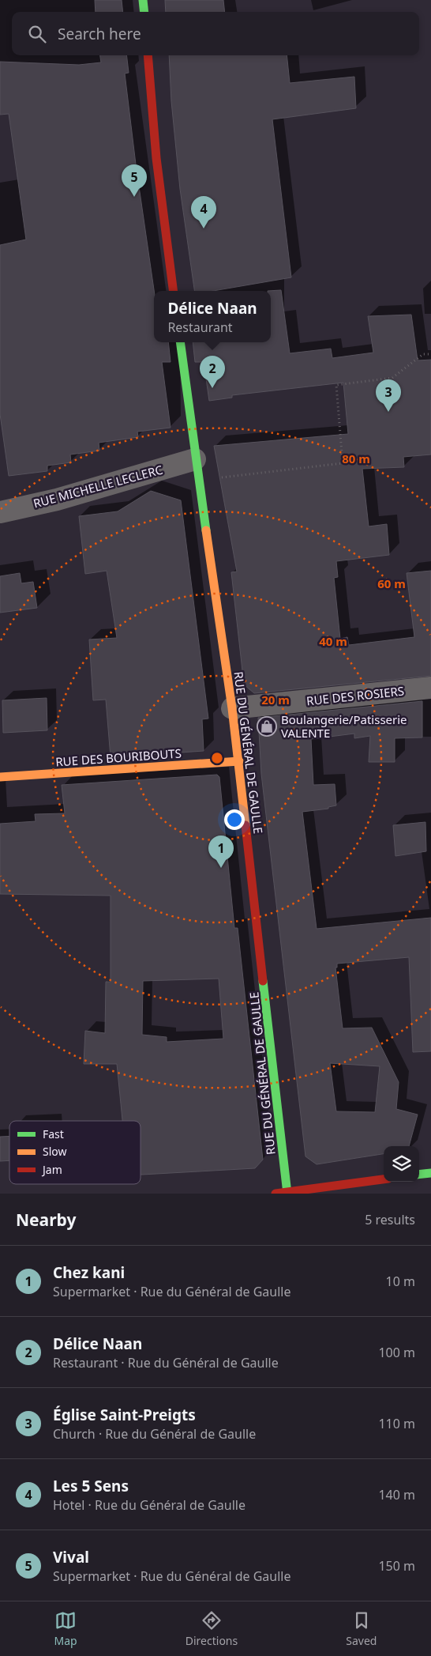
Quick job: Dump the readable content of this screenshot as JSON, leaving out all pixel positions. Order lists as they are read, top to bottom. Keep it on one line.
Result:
{"streets":{"main road":["RUE DU GÉNÉRAL DE GAULLE","RUE DES BOURIBOUTS"],"street":["RUE MICHELLE LECLERC","RUE DES ROSIERS"]},"crossings":[["RUE MICHELLE LECLERC","RUE DU GÉNÉRAL DE GAULLE"],["RUE DES ROSIERS","RUE DU GÉNÉRAL DE GAULLE"],["RUE DU GÉNÉRAL DE GAULLE","RUE DES BOURIBOUTS"]],"places":{"shop":["Boulangerie/Patisserie VALENTE"]},"legend":["Fast","Slow","Jam"],"page":{"search":"Search here","pins":["5","4","2","3","1"],"popup":["Délice Naan","Restaurant"],"heading":["Nearby","5 results"],"list":[{"mark":"1","name":"Chez kani","note":"Supermarket · Rue du Général de Gaulle","value":"10 m"},{"mark":"2","name":"Délice Naan","note":"Restaurant · Rue du Général de Gaulle","value":"100 m"},{"mark":"3","name":"Église Saint-Preigts","note":"Church · Rue du Général de Gaulle","value":"110 m"},{"mark":"4","name":"Les 5 Sens","note":"Hotel · Rue du Général de Gaulle","value":"140 m"},{"mark":"5","name":"Vival","note":"Supermarket · Rue du Général de Gaulle","value":"150 m"}],"nav":["Map","Directions","Saved"]},"rings":["80 m","60 m","40 m","20 m"]}
